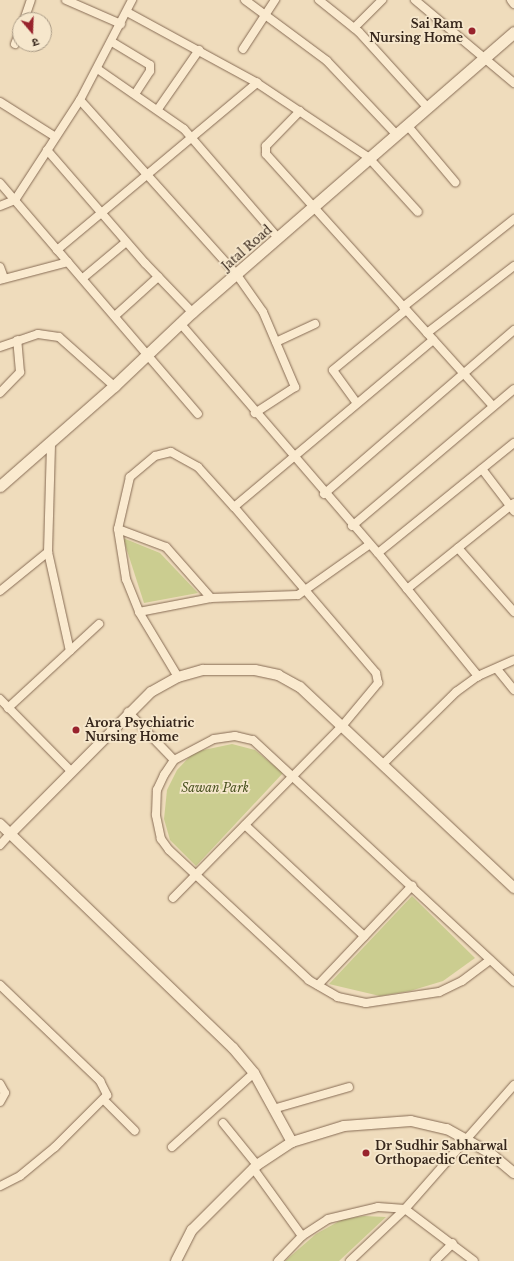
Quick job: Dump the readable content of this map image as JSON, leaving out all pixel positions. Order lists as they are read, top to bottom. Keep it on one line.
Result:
{"streets":{"main road":["Jatal Road"]},"parks":["Sawan Park"],"places":["Sai Ram Nursing Home","Arora Psychiatric Nursing Home","Dr Sudhir Sabharwal Orthopaedic Center"],"north":"bottom"}
